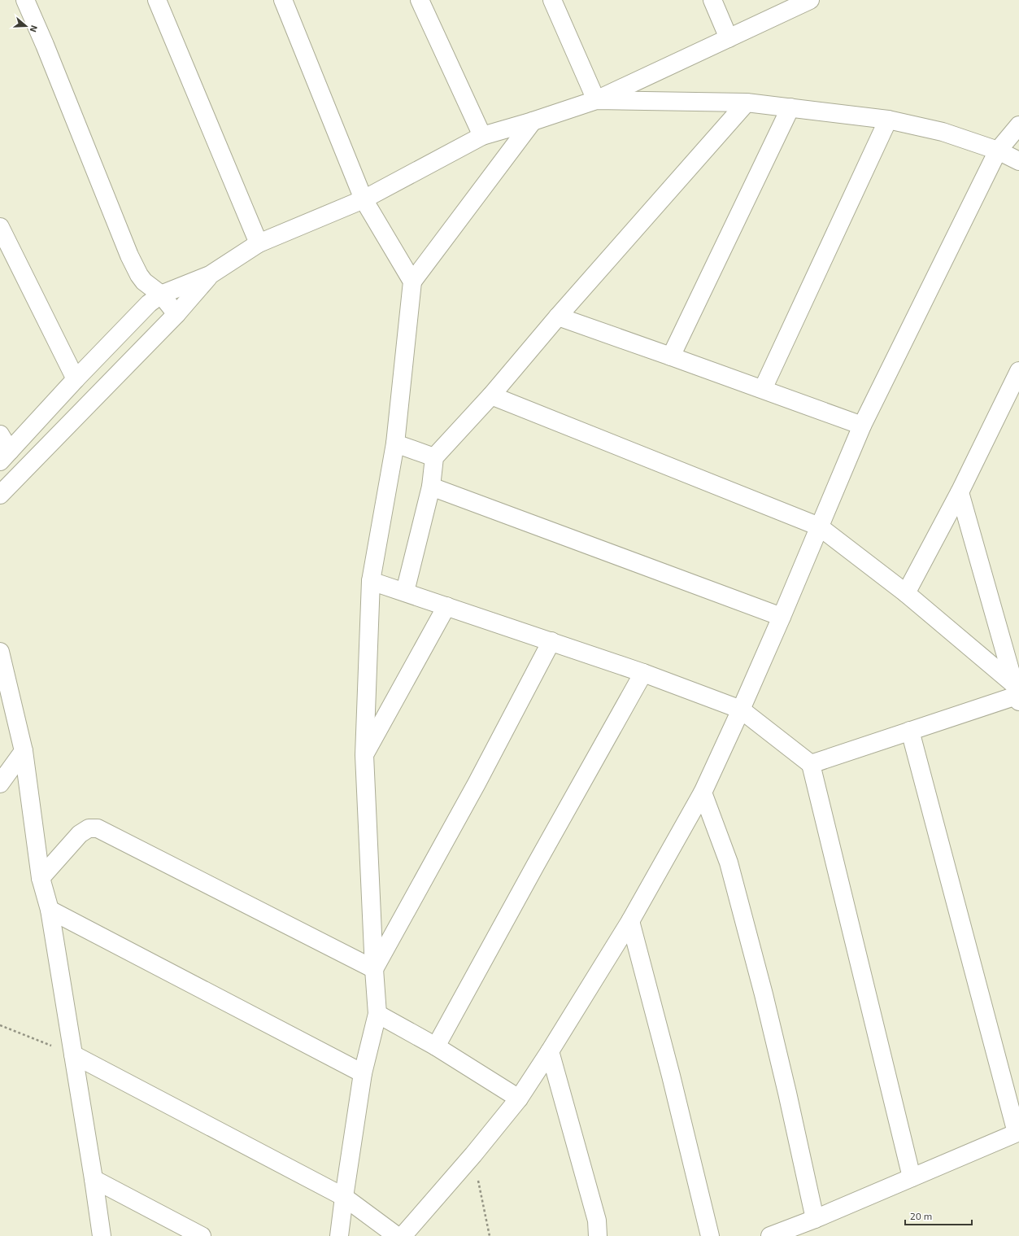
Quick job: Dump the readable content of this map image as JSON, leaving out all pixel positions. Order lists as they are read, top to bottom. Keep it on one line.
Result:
{"scale_bar":"20 m","north":"right"}
